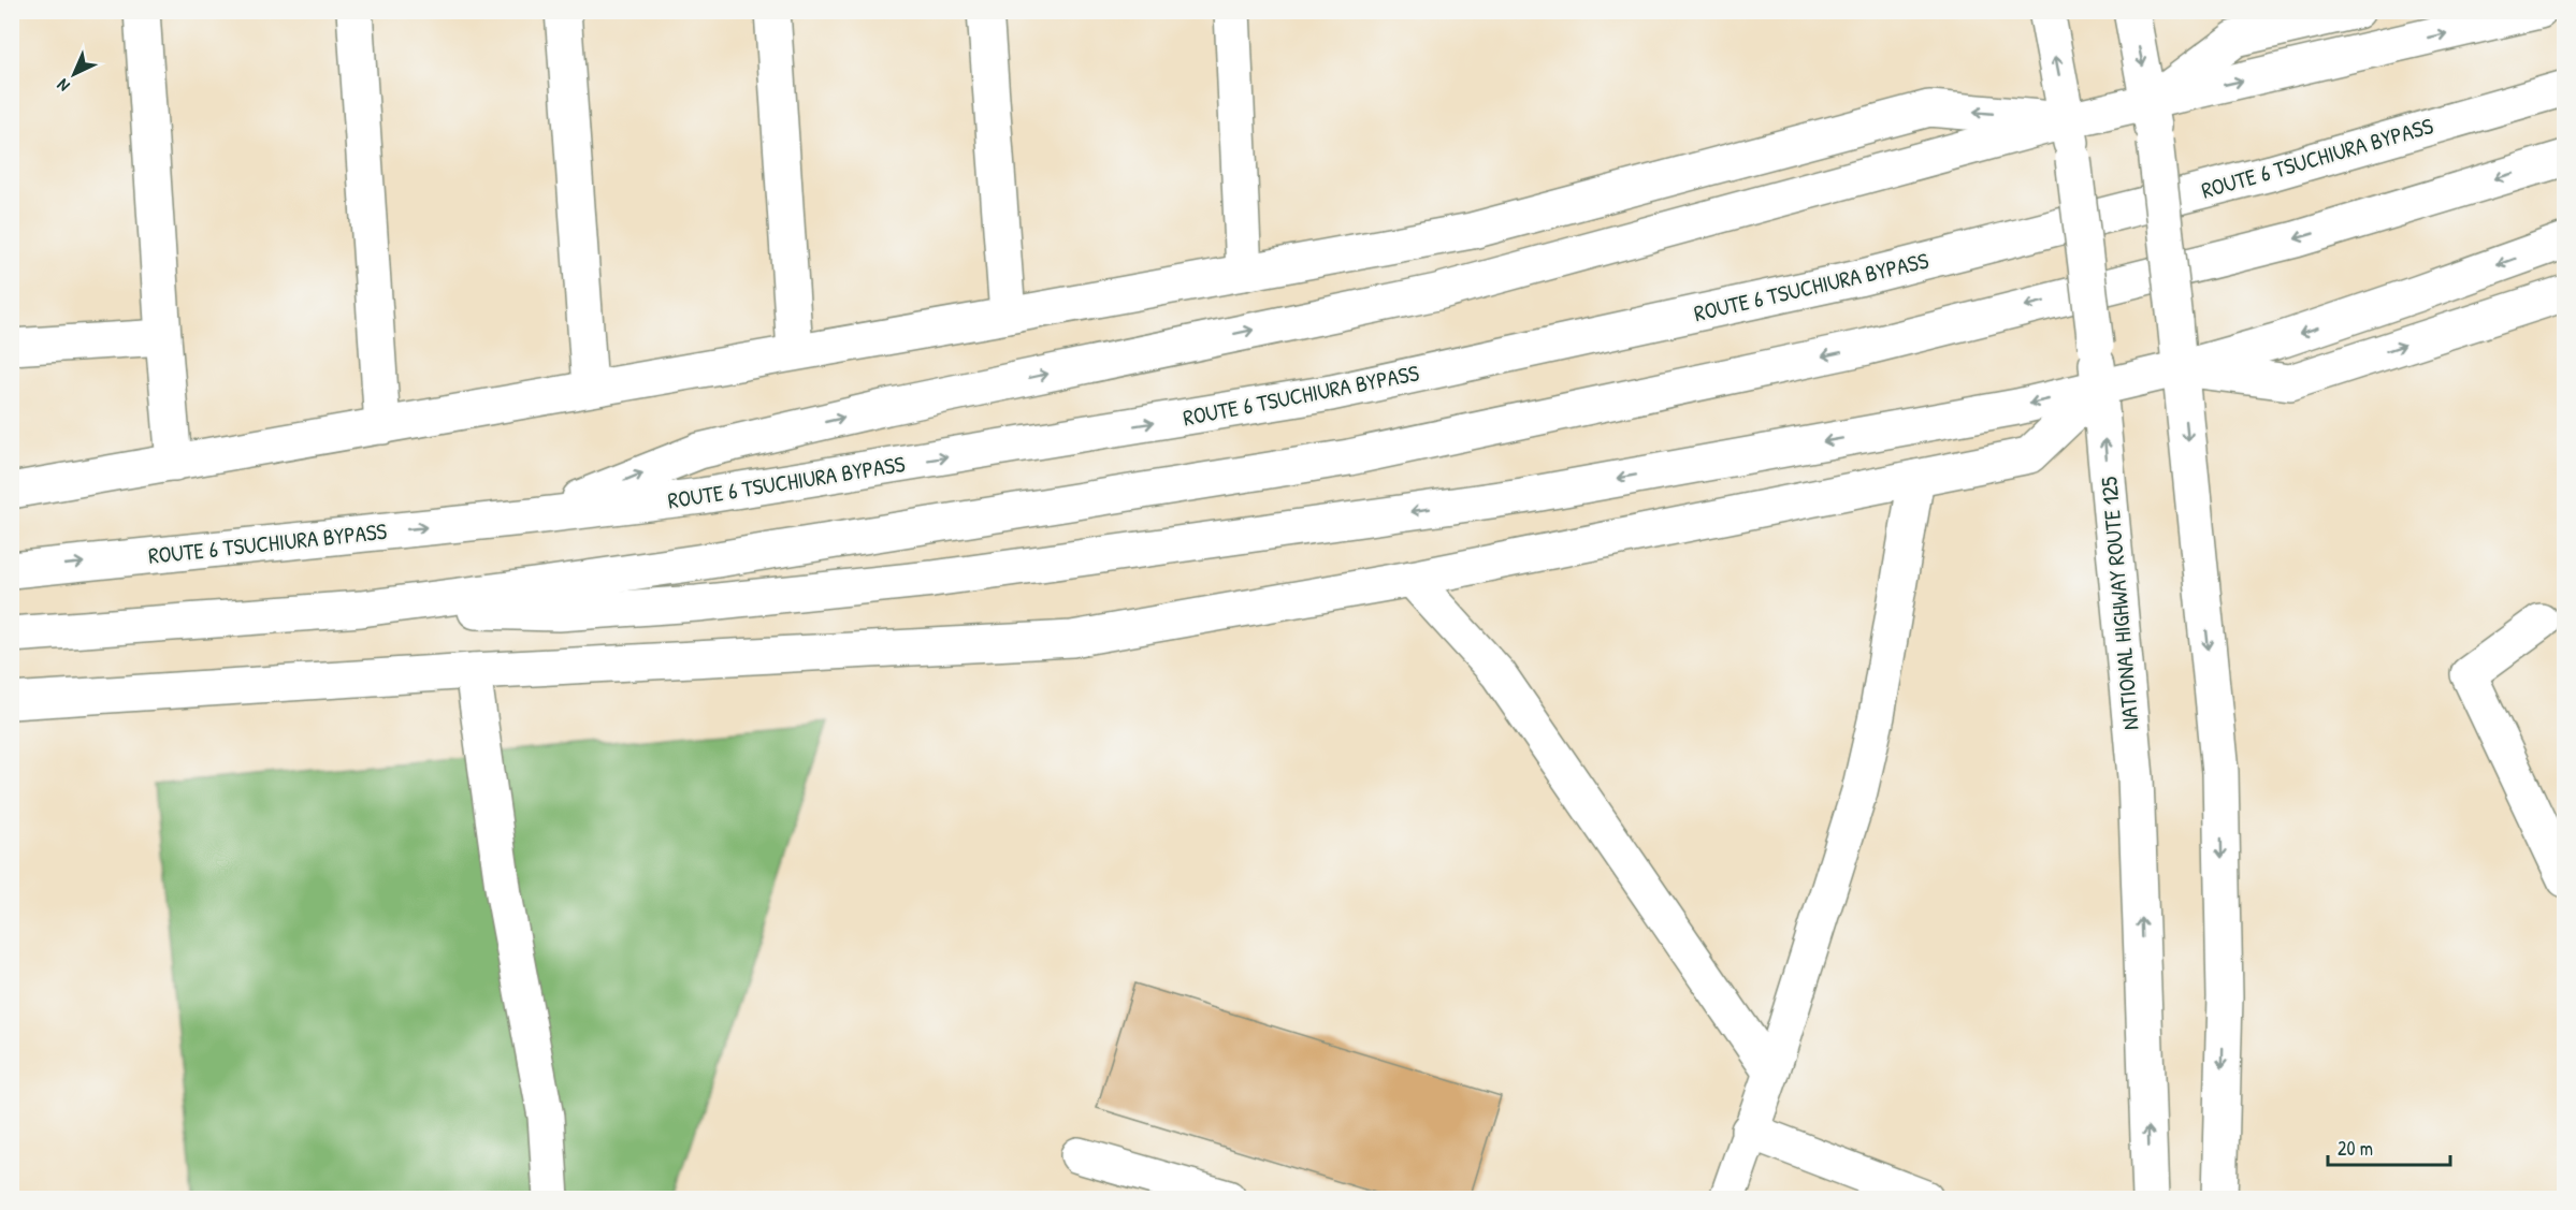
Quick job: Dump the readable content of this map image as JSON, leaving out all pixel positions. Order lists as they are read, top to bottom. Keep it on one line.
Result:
{"streets":{"main road":["ROUTE 6 TSUCHIURA BYPASS","NATIONAL HIGHWAY ROUTE 125"]},"scale_bar":"20 m","north":"bottom left"}
